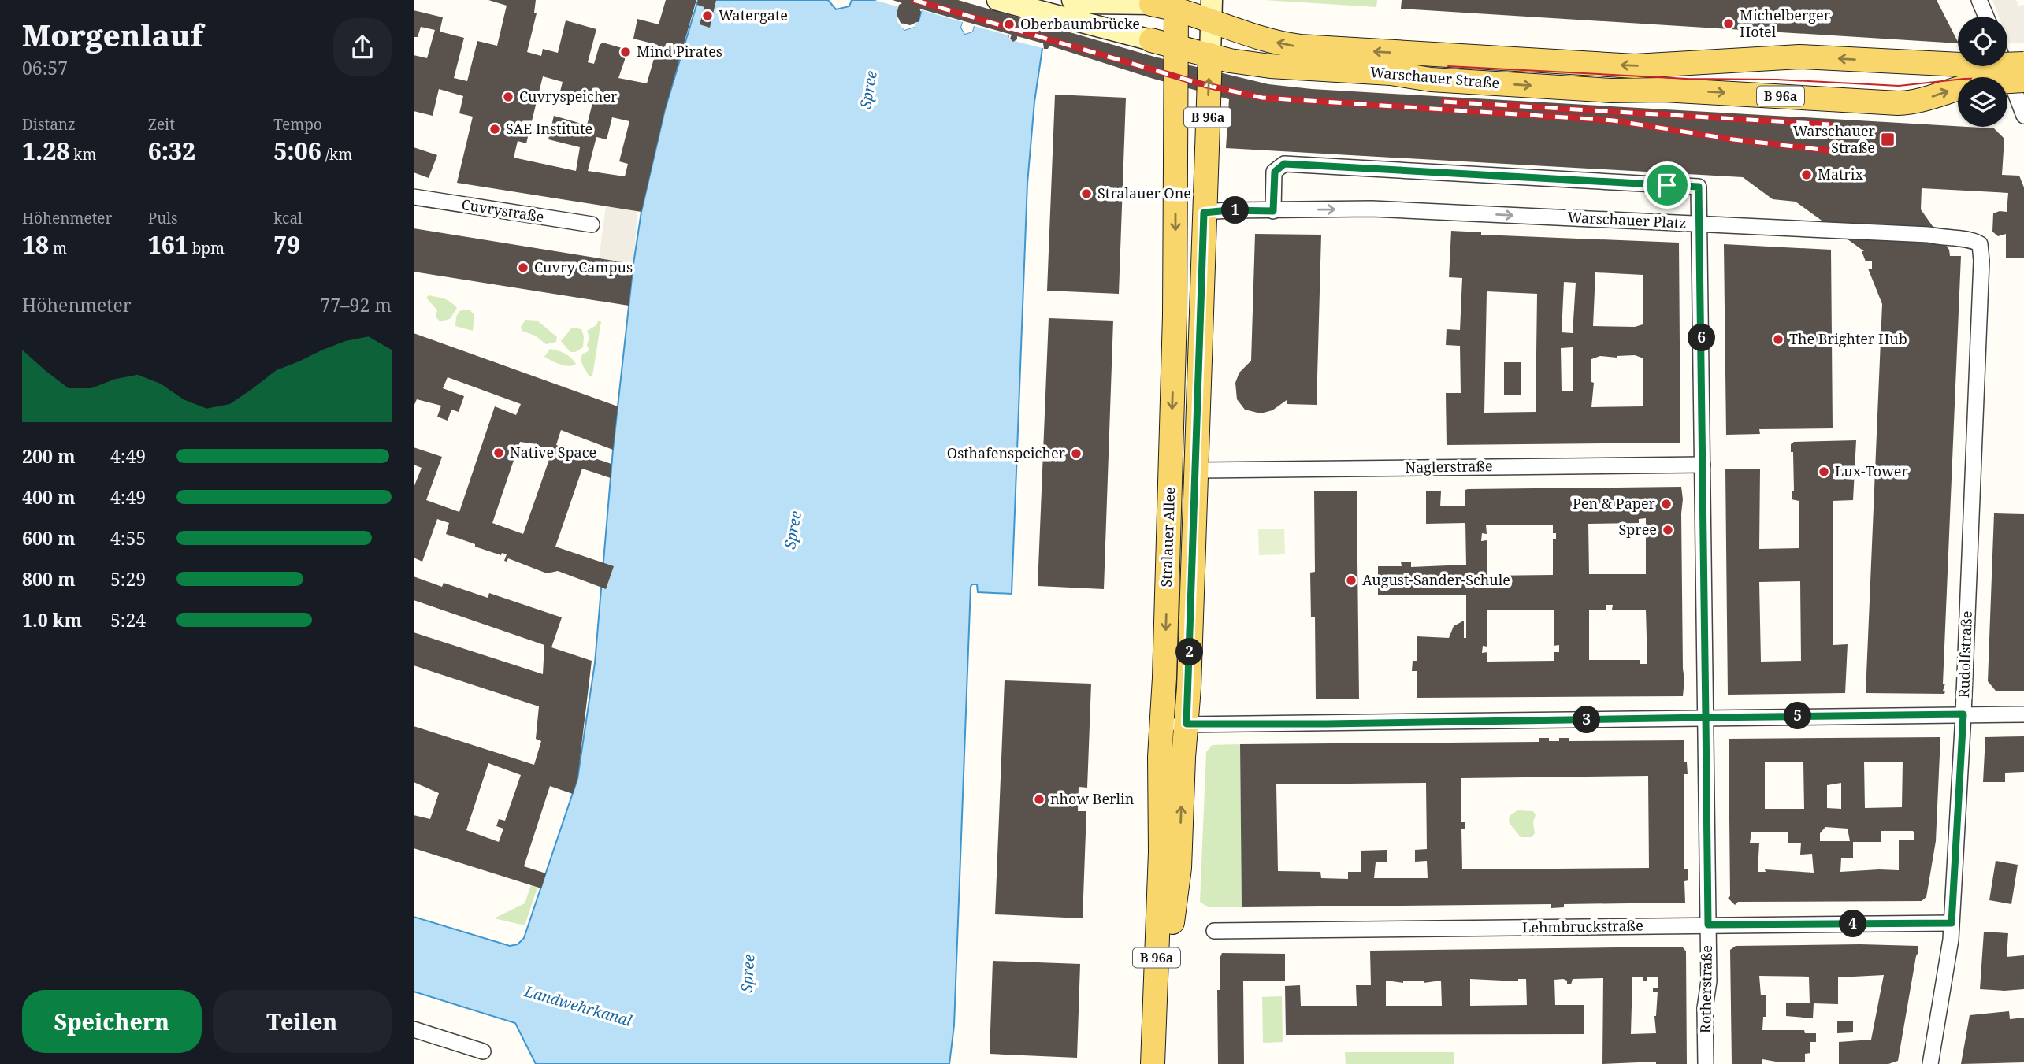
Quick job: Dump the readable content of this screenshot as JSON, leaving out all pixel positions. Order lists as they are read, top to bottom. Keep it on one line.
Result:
{"streets":{"main road":["Warschauer Straße","B 96a","Stralauer Allee"],"street":["Cuvrystraße","Warschauer Platz","Naglerstraße","Rudolfstraße","Lehmbruckstraße","Rotherstraße"]},"crossings":[["Warschauer Straße","B 96a"],["Warschauer Straße","Stralauer Allee"],["B 96a","Stralauer Allee"],["Warschauer Platz","Stralauer Allee"],["Warschauer Platz","Rudolfstraße"],["Warschauer Platz","Rotherstraße"],["Naglerstraße","Stralauer Allee"],["Naglerstraße","Rotherstraße"],["Rudolfstraße","Lehmbruckstraße"],["Lehmbruckstraße","Rotherstraße"]],"one_way":["Warschauer Platz"],"water":["Spree","Landwehrkanal"],"places":{"other":["Watergate","Michelberger Hotel","Oberbaumbrücke","Mind Pirates","Cuvryspeicher","SAE Institute","Matrix","Stralauer One","Cuvry Campus","The Brighter Hub","Native Space","Osthafenspeicher","Lux-Tower","Pen & Paper","Spree","August-Sander-Schule","nhow Berlin"],"transit":["Warschauer Straße"]},"page":{"heading":["Morgenlauf","06:57"],"stats":[["Distanz","1.28 km"],["Zeit","6:32"],["Tempo","5:06 /km"],["Höhenmeter","18 m"],["Puls","161 bpm"],["kcal","79"]],"pins":["1","6","2","5","3","4"],"chart":["Höhenmeter","77–92 m"],"list":[{"name":"200 m","note":"4:49"},{"name":"400 m","note":"4:49"},{"name":"600 m","note":"4:55"},{"name":"800 m","note":"5:29"},{"name":"1.0 km","note":"5:24"}],"buttons":["Speichern","Teilen"]}}
